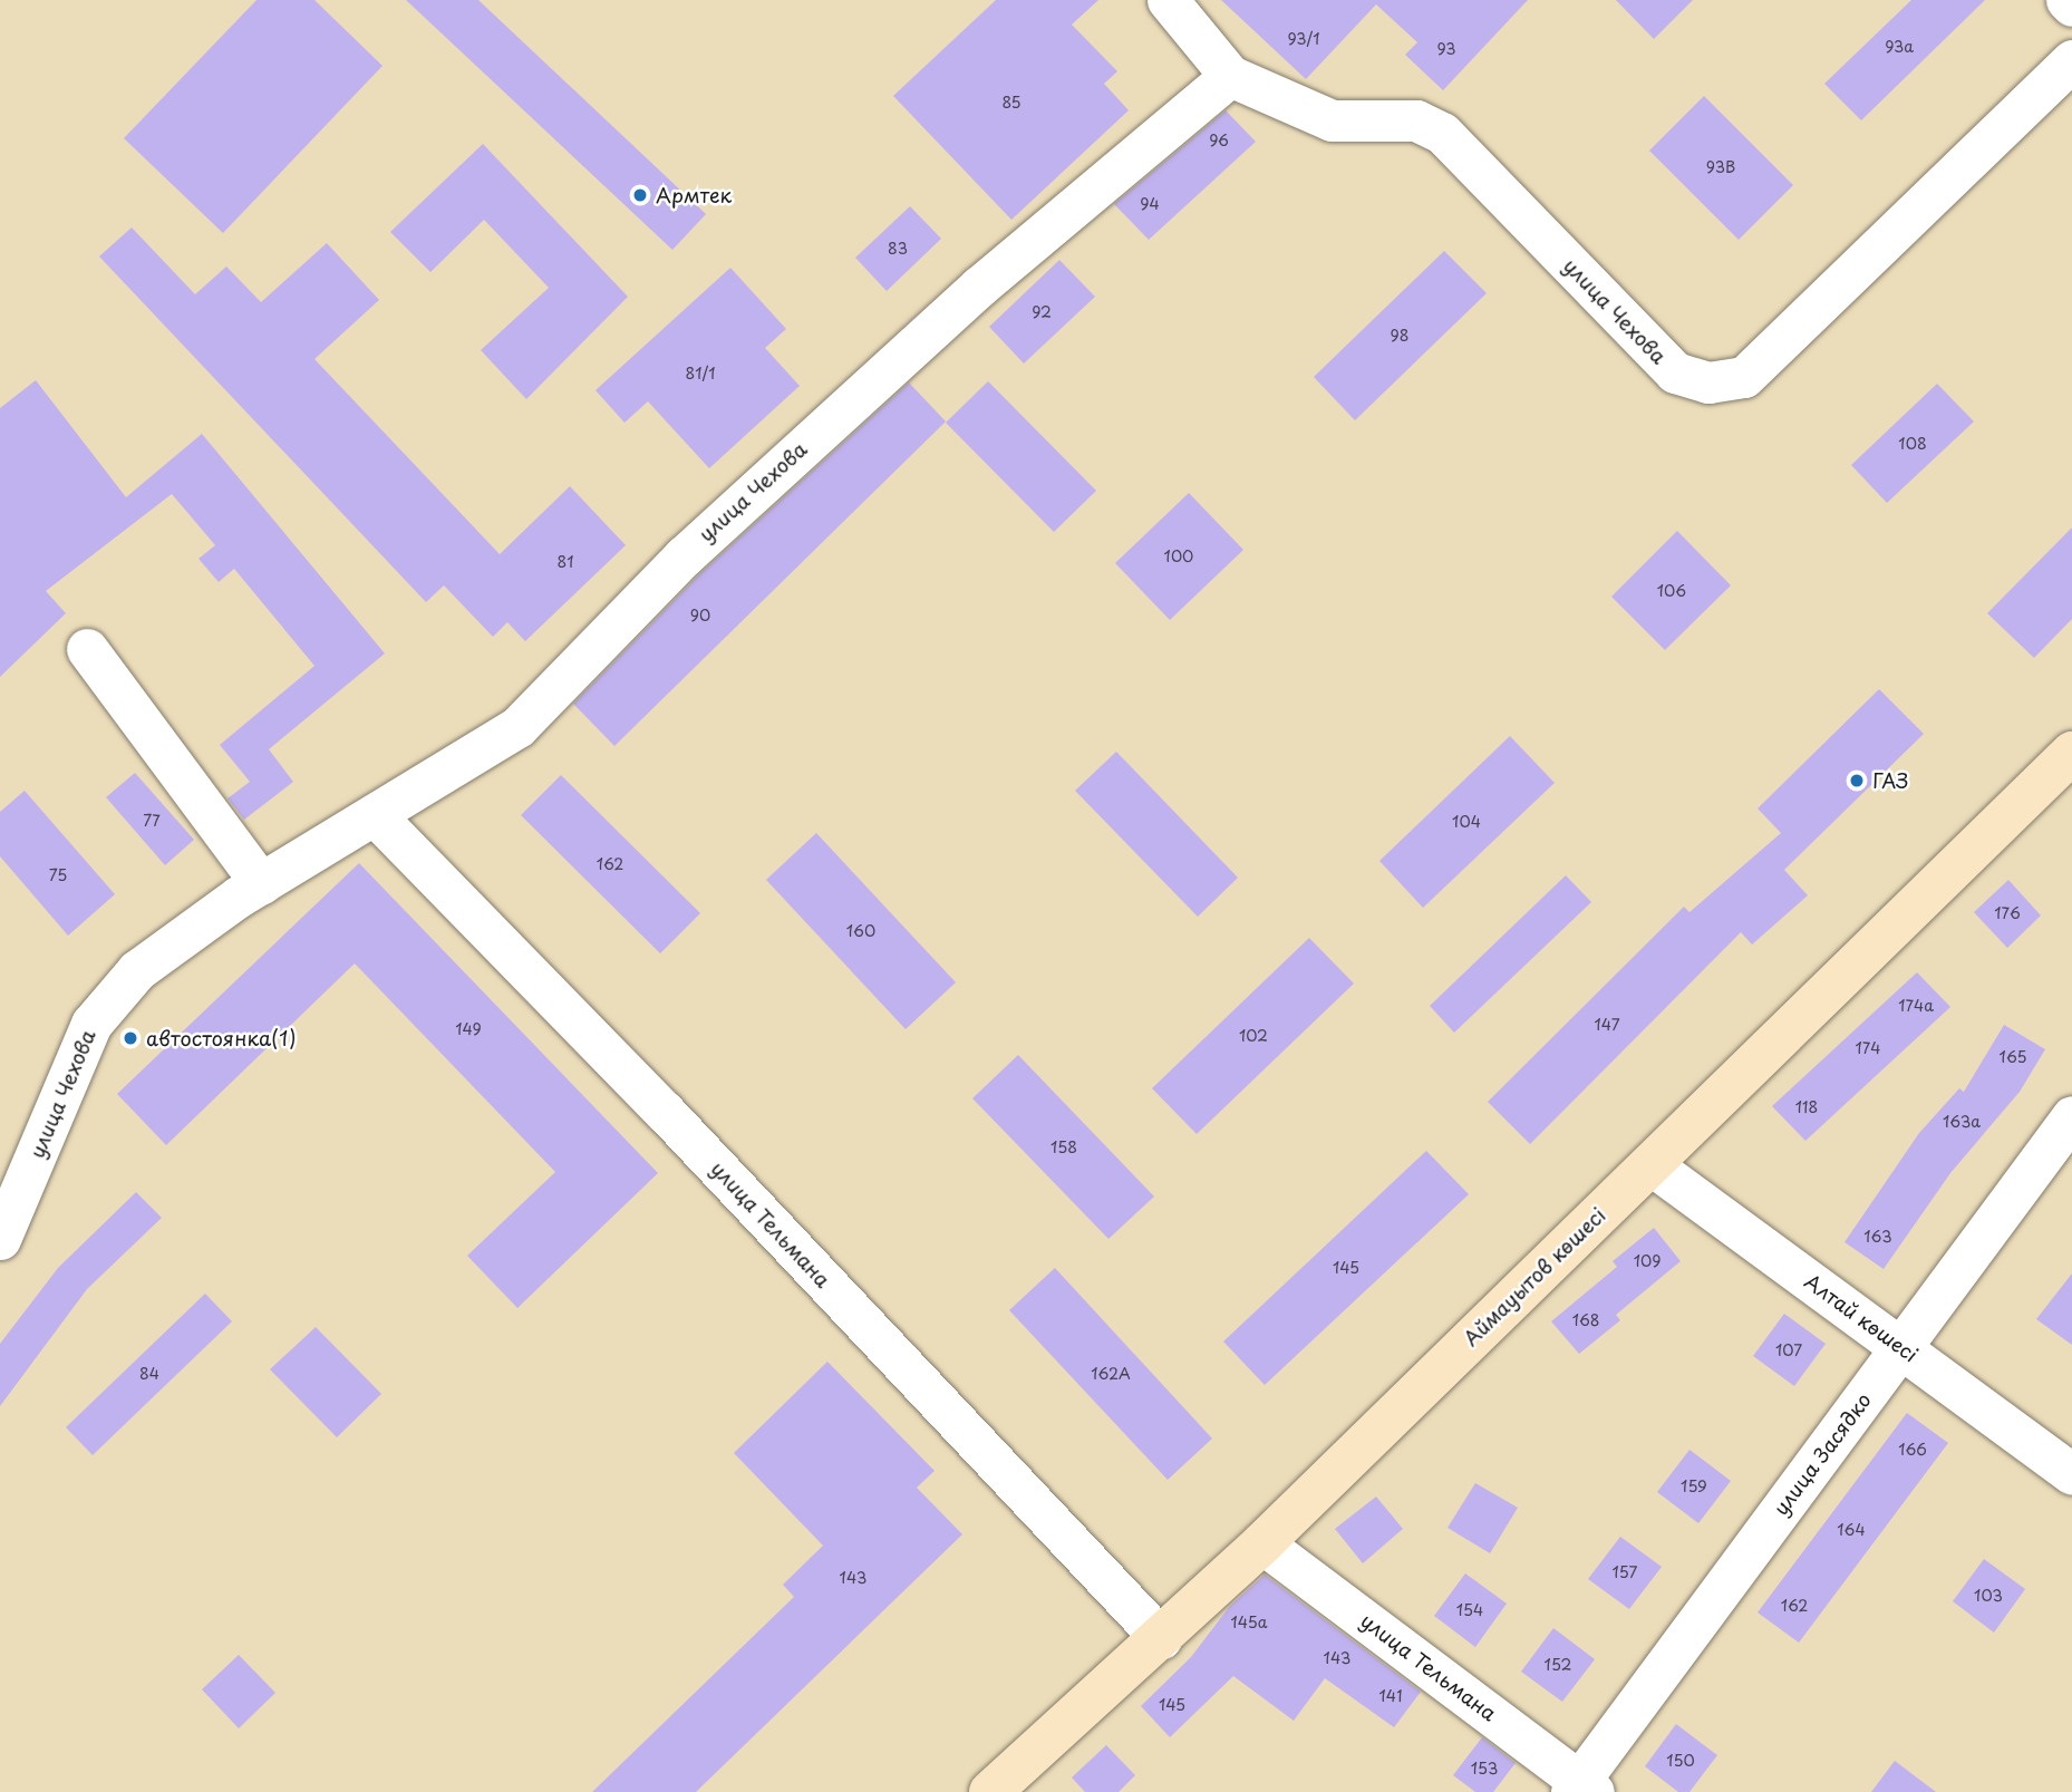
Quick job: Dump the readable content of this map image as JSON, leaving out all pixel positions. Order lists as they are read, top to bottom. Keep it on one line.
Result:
{"streets":{"street":["улица Чехова","улица Тельмана","Аймауытов көшесі","Алтай көшесі","улица Засядко"]},"crossings":[["улица Чехова","улица Тельмана"],["улица Тельмана","Аймауытов көшесі"],["улица Тельмана","улица Засядко"],["Аймауытов көшесі","Алтай көшесі"],["Алтай көшесі","улица Засядко"]],"places":["Армтек","ГАЗ","автостоянка(1)"],"house_numbers":["93/1","93а","93","85","96","93В","94","83","92","98","81/1","108","100","81","106","90","77","104","162","75","176","160","174а","147","149","102","174","165","118","163а","158","163","109","145","168","107","84","162А","166","159","164","157","143","103","162","154","145а","143","152","141","145","150","153"]}
